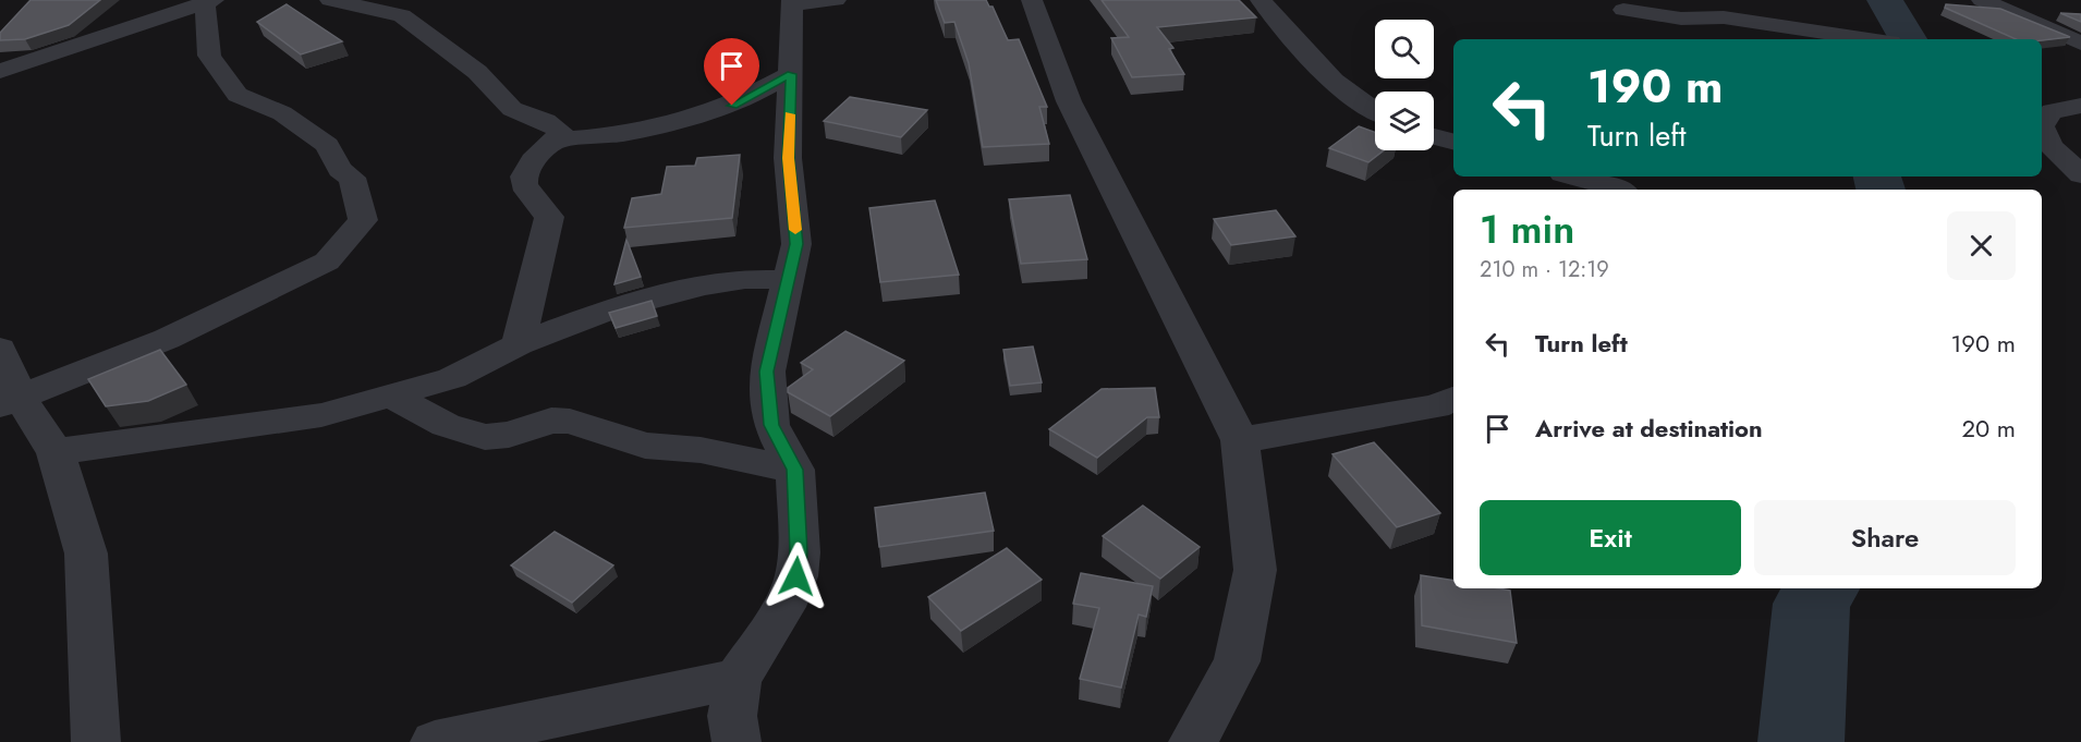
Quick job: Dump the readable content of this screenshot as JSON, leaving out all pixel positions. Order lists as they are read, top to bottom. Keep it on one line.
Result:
{"page":{"turn":["190 m","Turn left"],"heading":["1 min","210 m · 12:19"],"list":[{"name":"Turn left","value":"190 m"},{"name":"Arrive at destination","value":"20 m"}],"buttons":["Exit","Share"]}}
